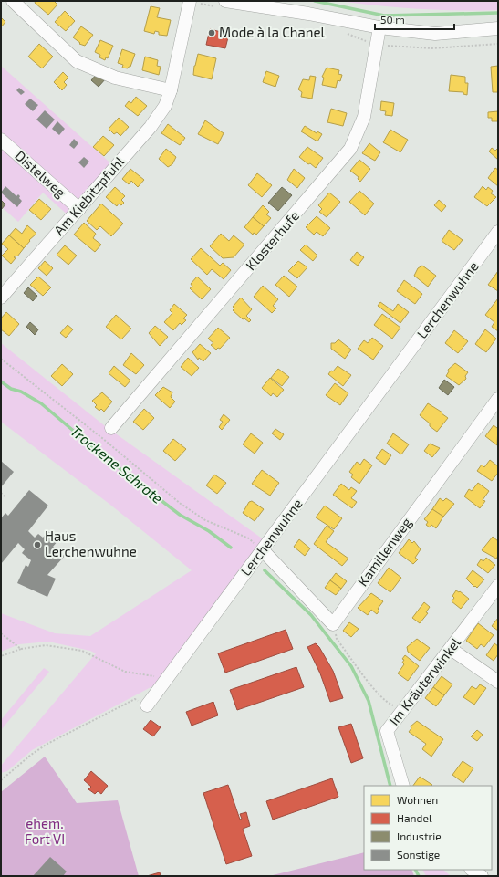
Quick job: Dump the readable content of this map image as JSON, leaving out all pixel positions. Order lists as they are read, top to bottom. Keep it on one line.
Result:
{"streets":{"street":["Distelweg","Am Kiebitzpfuhl","Klosterhufe","Lerchenwuhne","Kamillenweg","Im Kräuterwinkel"]},"crossings":[["Distelweg","Am Kiebitzpfuhl"]],"water":["Trockene Schrote"],"parks":["ehem. Fort VI"],"places":["Mode à la Chanel","Haus Lerchenwuhne"],"legend":["Wohnen","Handel","Industrie","Sonstige"],"scale_bar":"50 m"}
